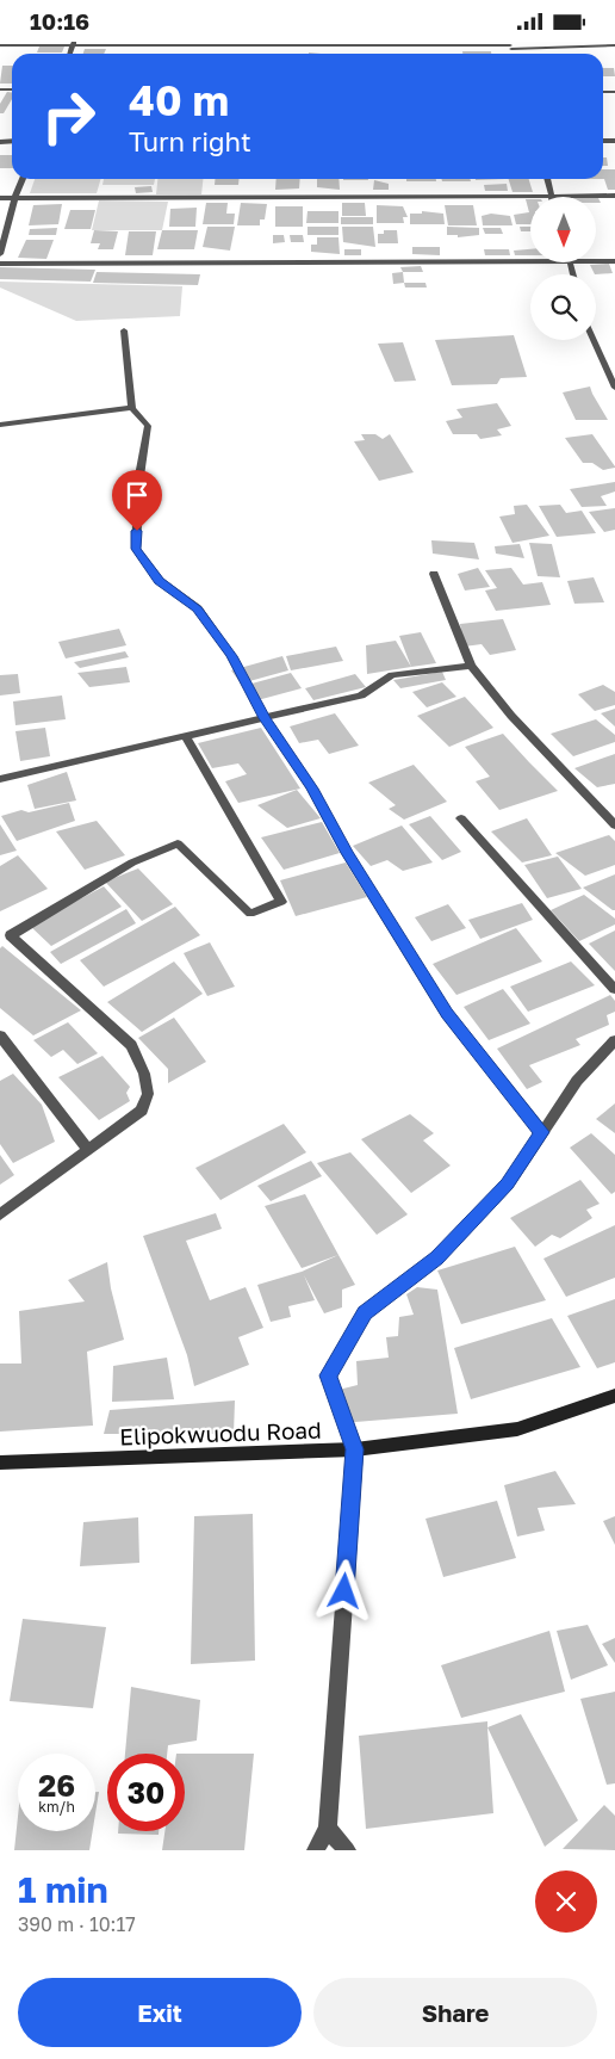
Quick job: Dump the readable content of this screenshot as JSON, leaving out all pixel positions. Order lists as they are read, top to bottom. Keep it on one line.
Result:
{"streets":{"street":["Elipokwuodu Road"]},"north":"bottom","page":{"status":"10:16","turn":["40 m","Turn right"],"speed":"26 km/h","limit":"30","heading":["1 min","390 m · 10:17"],"buttons":["Exit","Share"]}}
